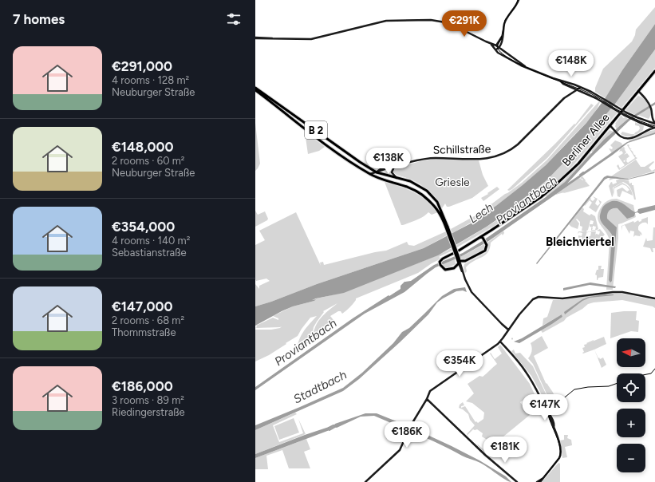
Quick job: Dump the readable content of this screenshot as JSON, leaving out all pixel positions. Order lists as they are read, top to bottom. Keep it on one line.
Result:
{"streets":{"main road":["B 2","Berliner Allee"],"street":["Schillstraße"]},"crossings":[["B 2","Schillstraße"]],"districts":["Bleichviertel"],"water":["Proviantbach","Lech","Stadtbach"],"parks":["Griesle"],"north":"left","page":{"heading":"7 homes","price":["€291K","€148K","€138K","€354K","€147K","€186K","€181K"],"list":[{"name":"€291,000","note":"4 rooms · 128 m² · Neuburger Straße"},{"name":"€148,000","note":"2 rooms · 60 m² · Neuburger Straße"},{"name":"€354,000","note":"4 rooms · 140 m² · Sebastianstraße"},{"name":"€147,000","note":"2 rooms · 68 m² · Thommstraße"},{"name":"€186,000","note":"3 rooms · 89 m² · Riedingerstraße"}],"map_buttons":["+","−"]}}
